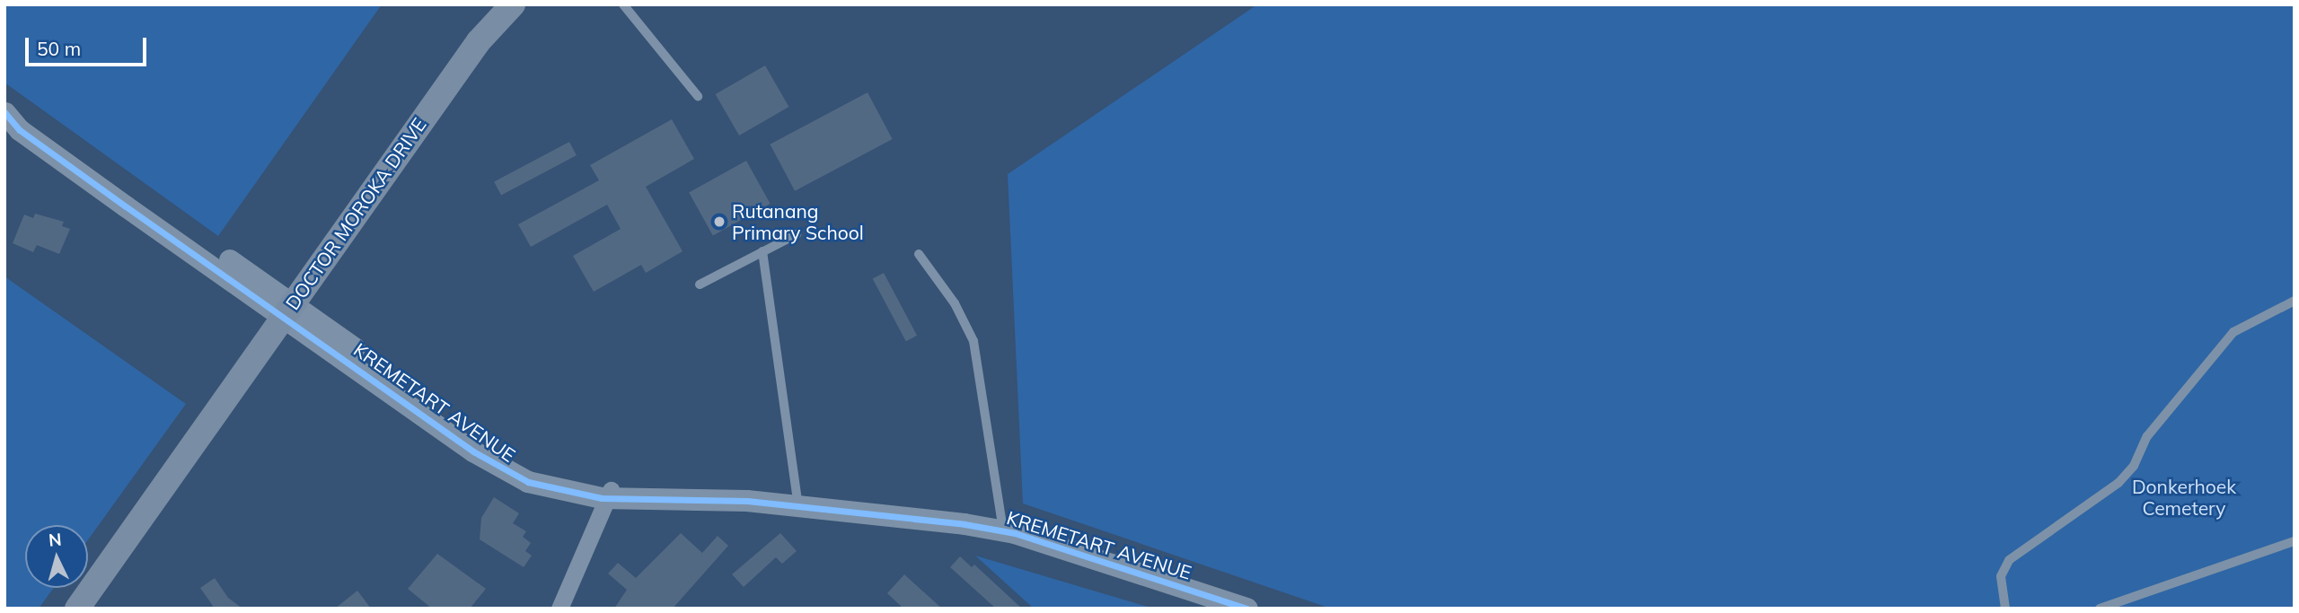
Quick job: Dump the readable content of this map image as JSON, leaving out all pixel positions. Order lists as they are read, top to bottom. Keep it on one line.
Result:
{"streets":{"main road":["DOCTOR MOROKA DRIVE"],"street":["KREMETART AVENUE"]},"crossings":[["DOCTOR MOROKA DRIVE","KREMETART AVENUE"]],"parks":["Donkerhoek Cemetery"],"places":["Rutanang Primary School"],"scale_bar":"50 m","north":"top"}
